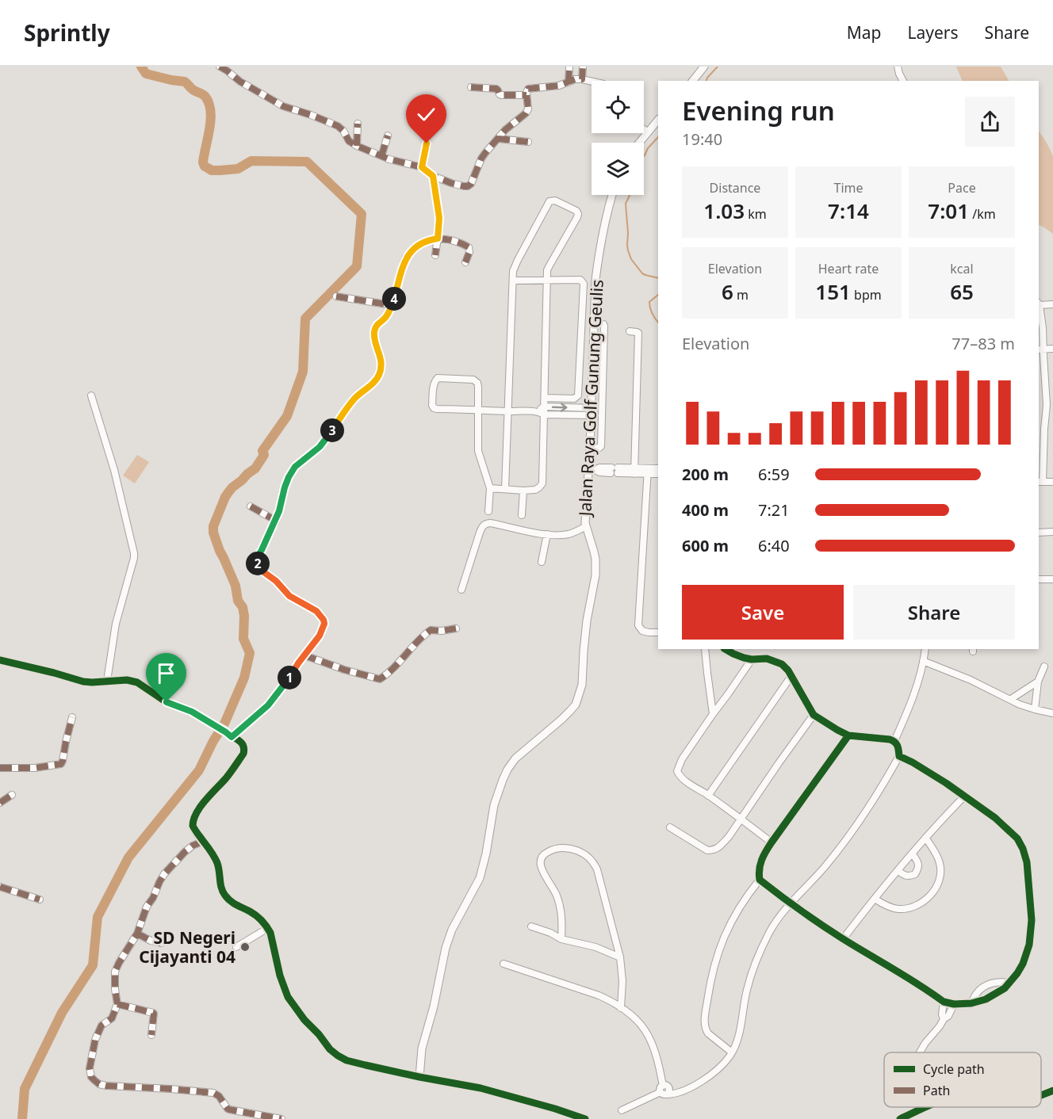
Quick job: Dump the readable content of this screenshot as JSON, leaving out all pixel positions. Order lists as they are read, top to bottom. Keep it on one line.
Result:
{"streets":{"main road":["Jalan Raya Golf Gunung Geulis"]},"places":["SD Negeri Cijayanti 04"],"legend":["Cycle path","Path"],"page":{"header":"Sprintly","nav":["Map","Layers","Share"],"heading":["Evening run","19:40"],"stats":[["Distance","1.03 km"],["Time","7:14"],["Pace","7:01 /km"],["Elevation","6 m"],["Heart rate","151 bpm"],["kcal","65"]],"pins":["4","3","2","1"],"chart":["Elevation","77–83 m"],"list":[{"name":"200 m","note":"6:59"},{"name":"400 m","note":"7:21"},{"name":"600 m","note":"6:40"}],"buttons":["Save","Share"]}}
